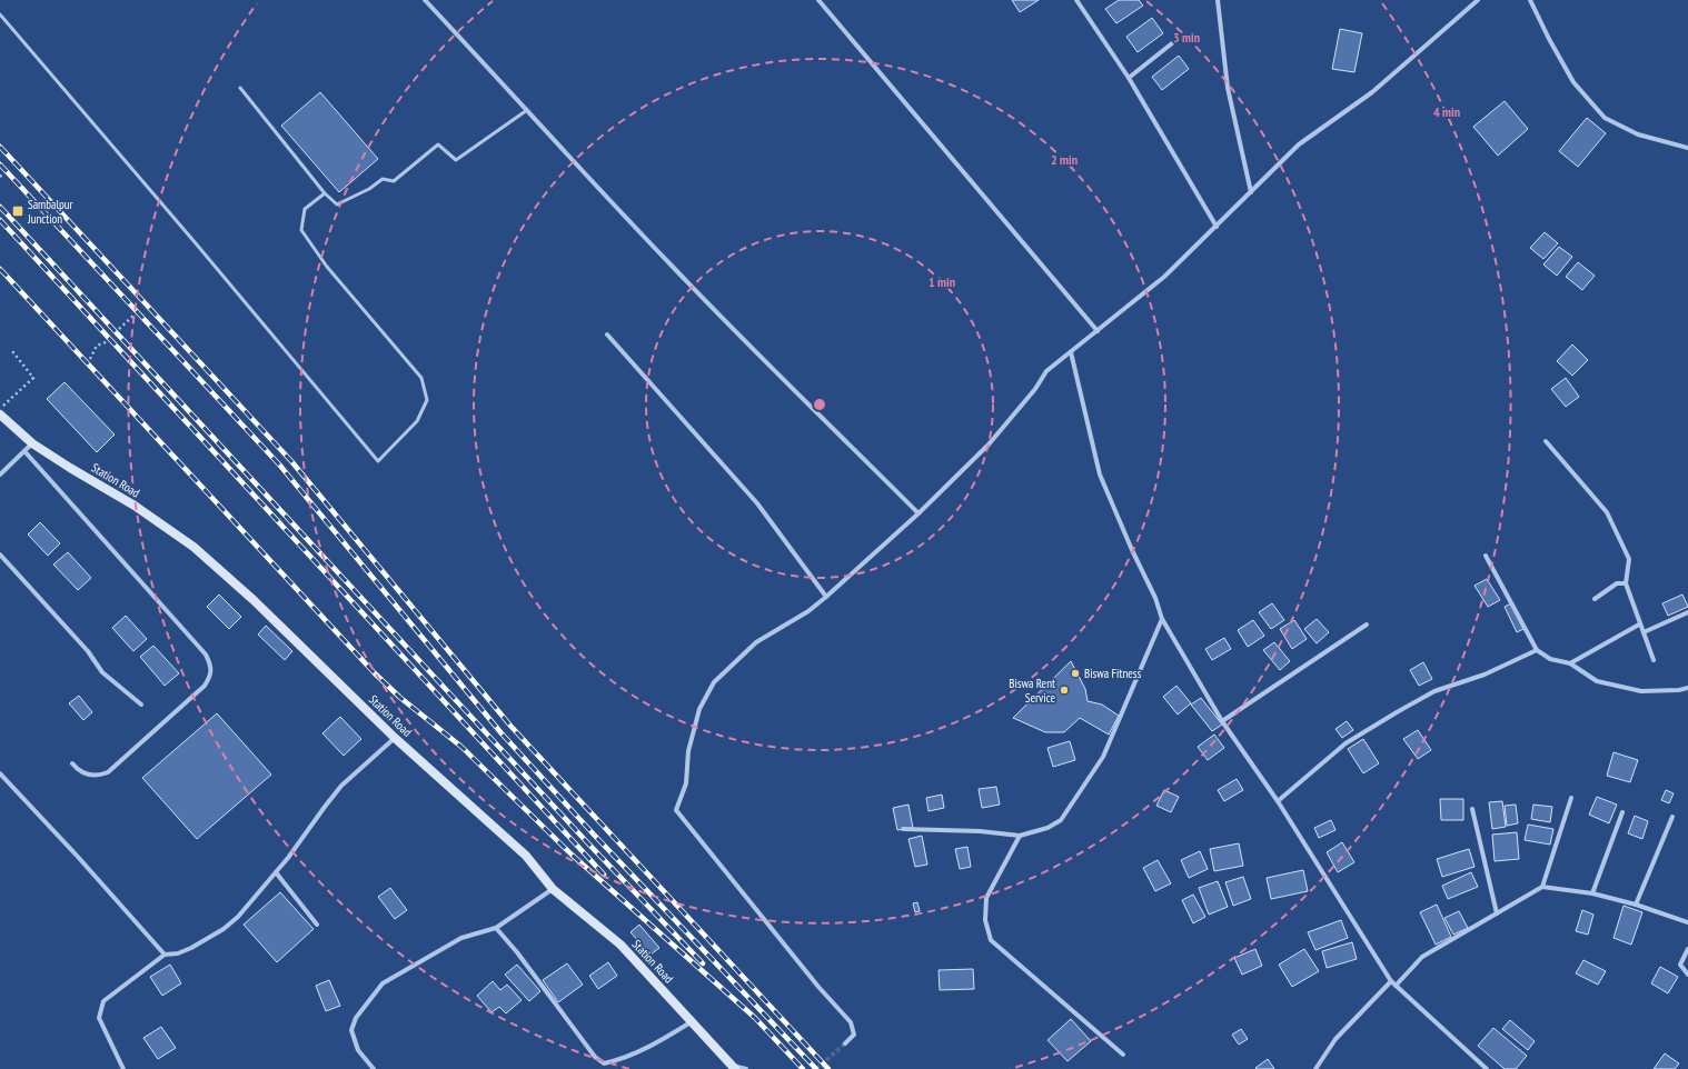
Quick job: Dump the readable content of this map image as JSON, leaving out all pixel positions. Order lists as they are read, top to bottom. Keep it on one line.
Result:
{"streets":{"street":["Station Road"]},"places":{"transit":["Sambalpur Junction"],"other":["Biswa Fitness","Biswa Rent Service"]},"rings":["3 min","4 min","2 min","1 min"]}
